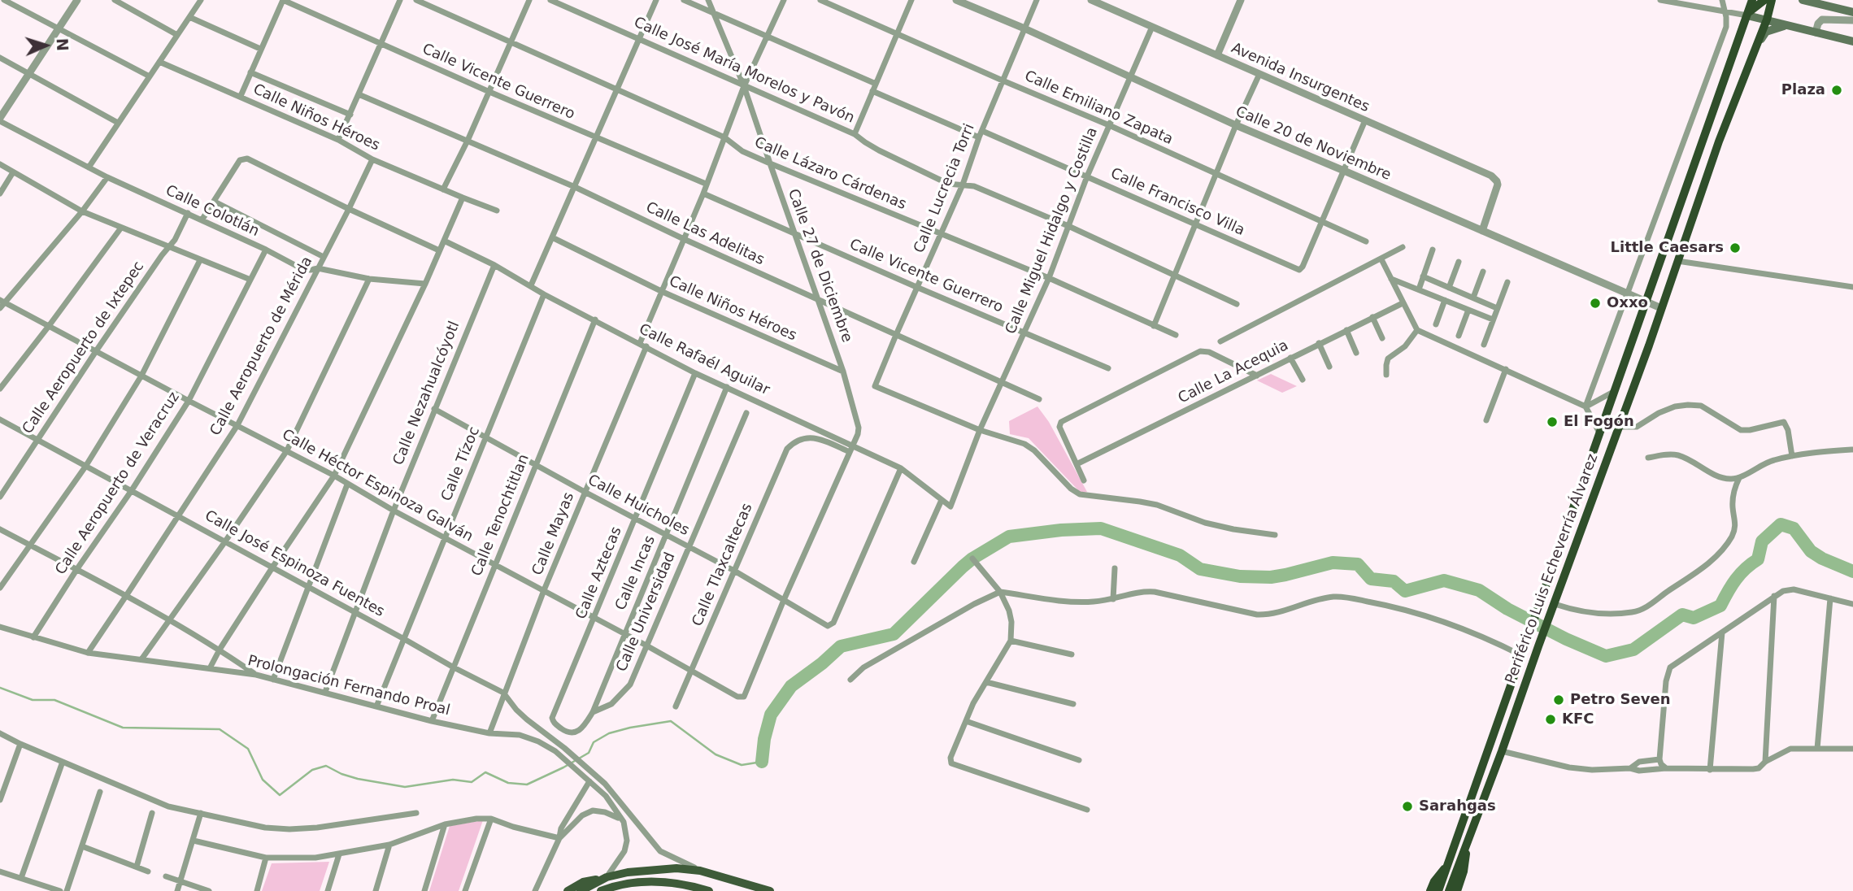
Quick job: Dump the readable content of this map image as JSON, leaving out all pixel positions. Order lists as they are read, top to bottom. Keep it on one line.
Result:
{"streets":{"highway":["Periférico Luis Echeverría Álvarez"],"street":["Calle José María Morelos y Pavón","Avenida Insurgentes","Calle Vicente Guerrero","Calle Emiliano Zapata","Calle Niños Héroes","Calle 20 de Noviembre","Calle Lázaro Cárdenas","Calle Lucrecia Torri","Calle Francisco Villa","Calle Colotlán","Calle Miguel Hidalgo y Costilla","Calle Las Adelitas","Calle 27 de Diciembre","Calle Aeropuerto de Mérida","Calle Aeropuerto de Ixtepec","Calle Rafaél Aguilar","Calle La Acequia","Calle Nezahualcóyotl","Calle Tízoc","Calle Aeropuerto de Veracruz","Calle Héctor Espinoza Galván","Calle Huicholes","Calle Tenochtitlan","Calle Mayas","Calle José Espinoza Fuentes","Calle Tlaxcaltecas","Calle Aztecas","Calle Incas","Calle Universidad","Prolongación Fernando Proal"]},"crossings":[["Calle José María Morelos y Pavón","Calle Lucrecia Torri"],["Calle José María Morelos y Pavón","Calle Miguel Hidalgo y Costilla"],["Calle José María Morelos y Pavón","Calle 27 de Diciembre"],["Calle José María Morelos y Pavón","Calle Mayas"],["Avenida Insurgentes","Calle 20 de Noviembre"],["Avenida Insurgentes","Calle Miguel Hidalgo y Costilla"],["Calle Vicente Guerrero","Calle Lucrecia Torri"],["Calle Vicente Guerrero","Calle Miguel Hidalgo y Costilla"],["Calle Vicente Guerrero","Calle 27 de Diciembre"],["Calle Vicente Guerrero","Calle Mayas"],["Calle Emiliano Zapata","Calle Lucrecia Torri"],["Calle Emiliano Zapata","Calle Francisco Villa"],["Calle Emiliano Zapata","Calle Miguel Hidalgo y Costilla"],["Calle Niños Héroes","Calle 27 de Diciembre"],["Calle Niños Héroes","Calle Aeropuerto de Mérida"],["Calle Niños Héroes","Calle Mayas"],["Calle 20 de Noviembre","Calle Lucrecia Torri"],["Calle 20 de Noviembre","Calle Miguel Hidalgo y Costilla"],["Calle 20 de Noviembre","Periférico Luis Echeverría Álvarez"],["Calle Lázaro Cárdenas","Calle Lucrecia Torri"],["Calle Lázaro Cárdenas","Calle Miguel Hidalgo y Costilla"],["Calle Lázaro Cárdenas","Calle 27 de Diciembre"],["Calle Lázaro Cárdenas","Calle Mayas"],["Calle Lucrecia Torri","Calle Francisco Villa"],["Calle Lucrecia Torri","Calle Miguel Hidalgo y Costilla"],["Calle Lucrecia Torri","Calle Las Adelitas"],["Calle Francisco Villa","Calle Miguel Hidalgo y Costilla"],["Calle Colotlán","Calle Aeropuerto de Mérida"],["Calle Colotlán","Calle Aeropuerto de Ixtepec"],["Calle Colotlán","Calle Aeropuerto de Veracruz"],["Calle Miguel Hidalgo y Costilla","Calle Las Adelitas"],["Calle Miguel Hidalgo y Costilla","Calle Rafaél Aguilar"],["Calle Las Adelitas","Calle 27 de Diciembre"],["Calle Las Adelitas","Calle Mayas"],["Calle 27 de Diciembre","Calle Rafaél Aguilar"],["Calle 27 de Diciembre","Calle Héctor Espinoza Galván"],["Calle 27 de Diciembre","Calle Huicholes"],["Calle 27 de Diciembre","Calle Mayas"],["Calle 27 de Diciembre","Calle Tlaxcaltecas"],["Calle Aeropuerto de Mérida","Calle Héctor Espinoza Galván"],["Calle Aeropuerto de Mérida","Calle José Espinoza Fuentes"],["Calle Aeropuerto de Mérida","Prolongación Fernando Proal"],["Calle Aeropuerto de Ixtepec","Calle Héctor Espinoza Galván"],["Calle Aeropuerto de Ixtepec","Calle José Espinoza Fuentes"],["Calle Rafaél Aguilar","Calle Nezahualcóyotl"],["Calle Rafaél Aguilar","Calle Tízoc"],["Calle Rafaél Aguilar","Calle Huicholes"],["Calle Rafaél Aguilar","Calle Tenochtitlan"],["Calle Rafaél Aguilar","Calle Mayas"],["Calle Rafaél Aguilar","Calle Tlaxcaltecas"],["Calle Rafaél Aguilar","Calle Aztecas"],["Calle Rafaél Aguilar","Calle Incas"],["Calle Nezahualcóyotl","Calle Héctor Espinoza Galván"],["Calle Nezahualcóyotl","Calle Huicholes"],["Calle Nezahualcóyotl","Calle José Espinoza Fuentes"],["Calle Nezahualcóyotl","Prolongación Fernando Proal"],["Calle Tízoc","Calle Héctor Espinoza Galván"],["Calle Tízoc","Calle Huicholes"],["Calle Tízoc","Calle José Espinoza Fuentes"],["Calle Tízoc","Prolongación Fernando Proal"],["Calle Aeropuerto de Veracruz","Calle Héctor Espinoza Galván"],["Calle Aeropuerto de Veracruz","Calle José Espinoza Fuentes"],["Calle Aeropuerto de Veracruz","Prolongación Fernando Proal"],["Calle Héctor Espinoza Galván","Calle Tenochtitlan"],["Calle Héctor Espinoza Galván","Calle Mayas"],["Calle Héctor Espinoza Galván","Calle Tlaxcaltecas"],["Calle Héctor Espinoza Galván","Calle Aztecas"],["Calle Héctor Espinoza Galván","Calle Incas"],["Calle Héctor Espinoza Galván","Calle Universidad"],["Calle Huicholes","Calle Tenochtitlan"],["Calle Huicholes","Calle Mayas"],["Calle Huicholes","Calle Tlaxcaltecas"],["Calle Huicholes","Calle Aztecas"],["Calle Huicholes","Calle Incas"],["Calle Huicholes","Calle Universidad"],["Calle Tenochtitlan","Calle José Espinoza Fuentes"],["Calle Tenochtitlan","Prolongación Fernando Proal"],["Calle Mayas","Calle José Espinoza Fuentes"],["Calle Mayas","Prolongación Fernando Proal"],["Calle Aztecas","Calle Incas"],["Calle Incas","Calle Universidad"]],"places":["Plaza","Little Caesars","Oxxo","El Fogón","Petro Seven","KFC","Sarahgas"],"north":"right"}
